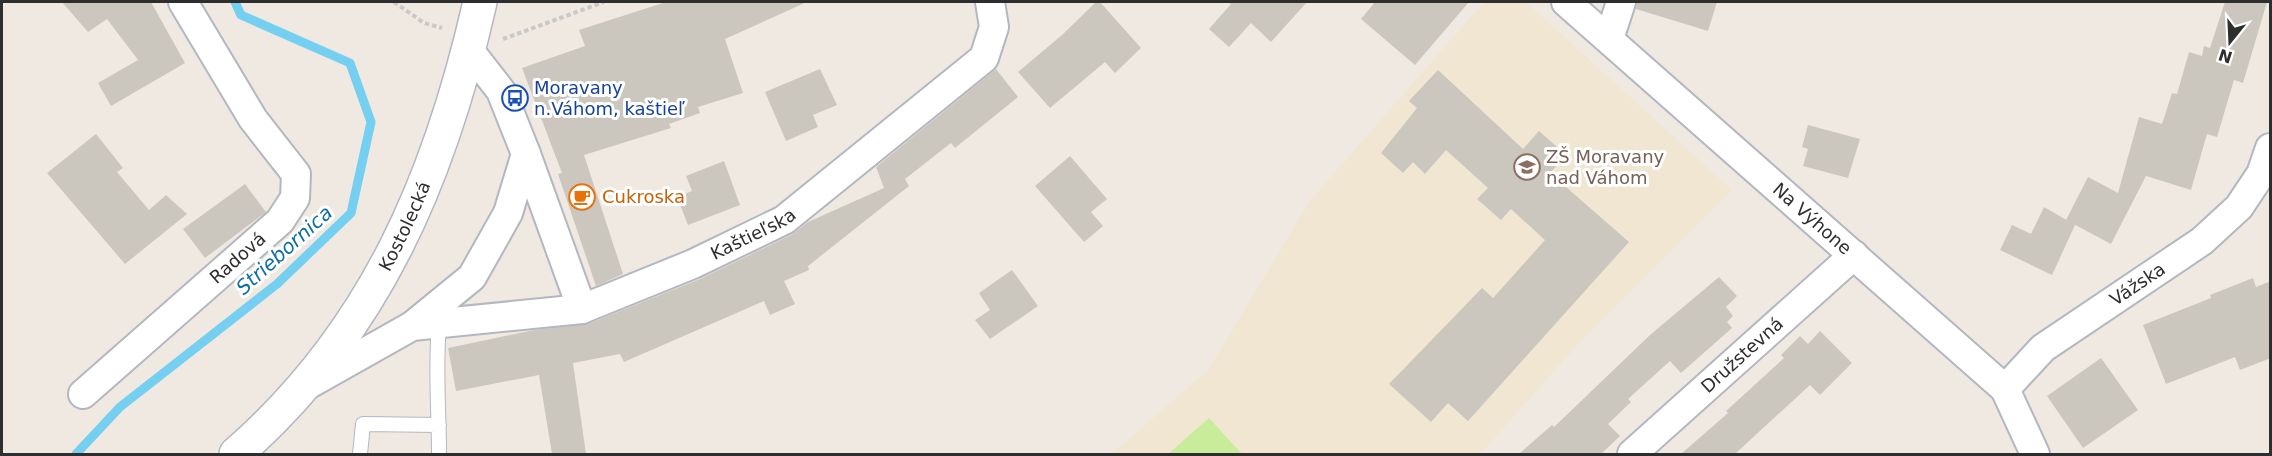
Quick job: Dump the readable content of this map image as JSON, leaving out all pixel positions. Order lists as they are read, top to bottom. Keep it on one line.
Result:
{"streets":{"main road":["Kostolecká"],"street":["Na Výhone","Kaštieľska","Radová","Vážska","Družstevná"]},"crossings":[["Na Výhone","Vážska"],["Na Výhone","Družstevná"],["Kostolecká","Kaštieľska"]],"water":["Striebornica"],"places":{"bus stop":["Moravany n.Váhom, kaštieľ"],"school or university":["ZŠ Moravany nad Váhom"],"cafe":["Cukroska"]},"north":"bottom"}
